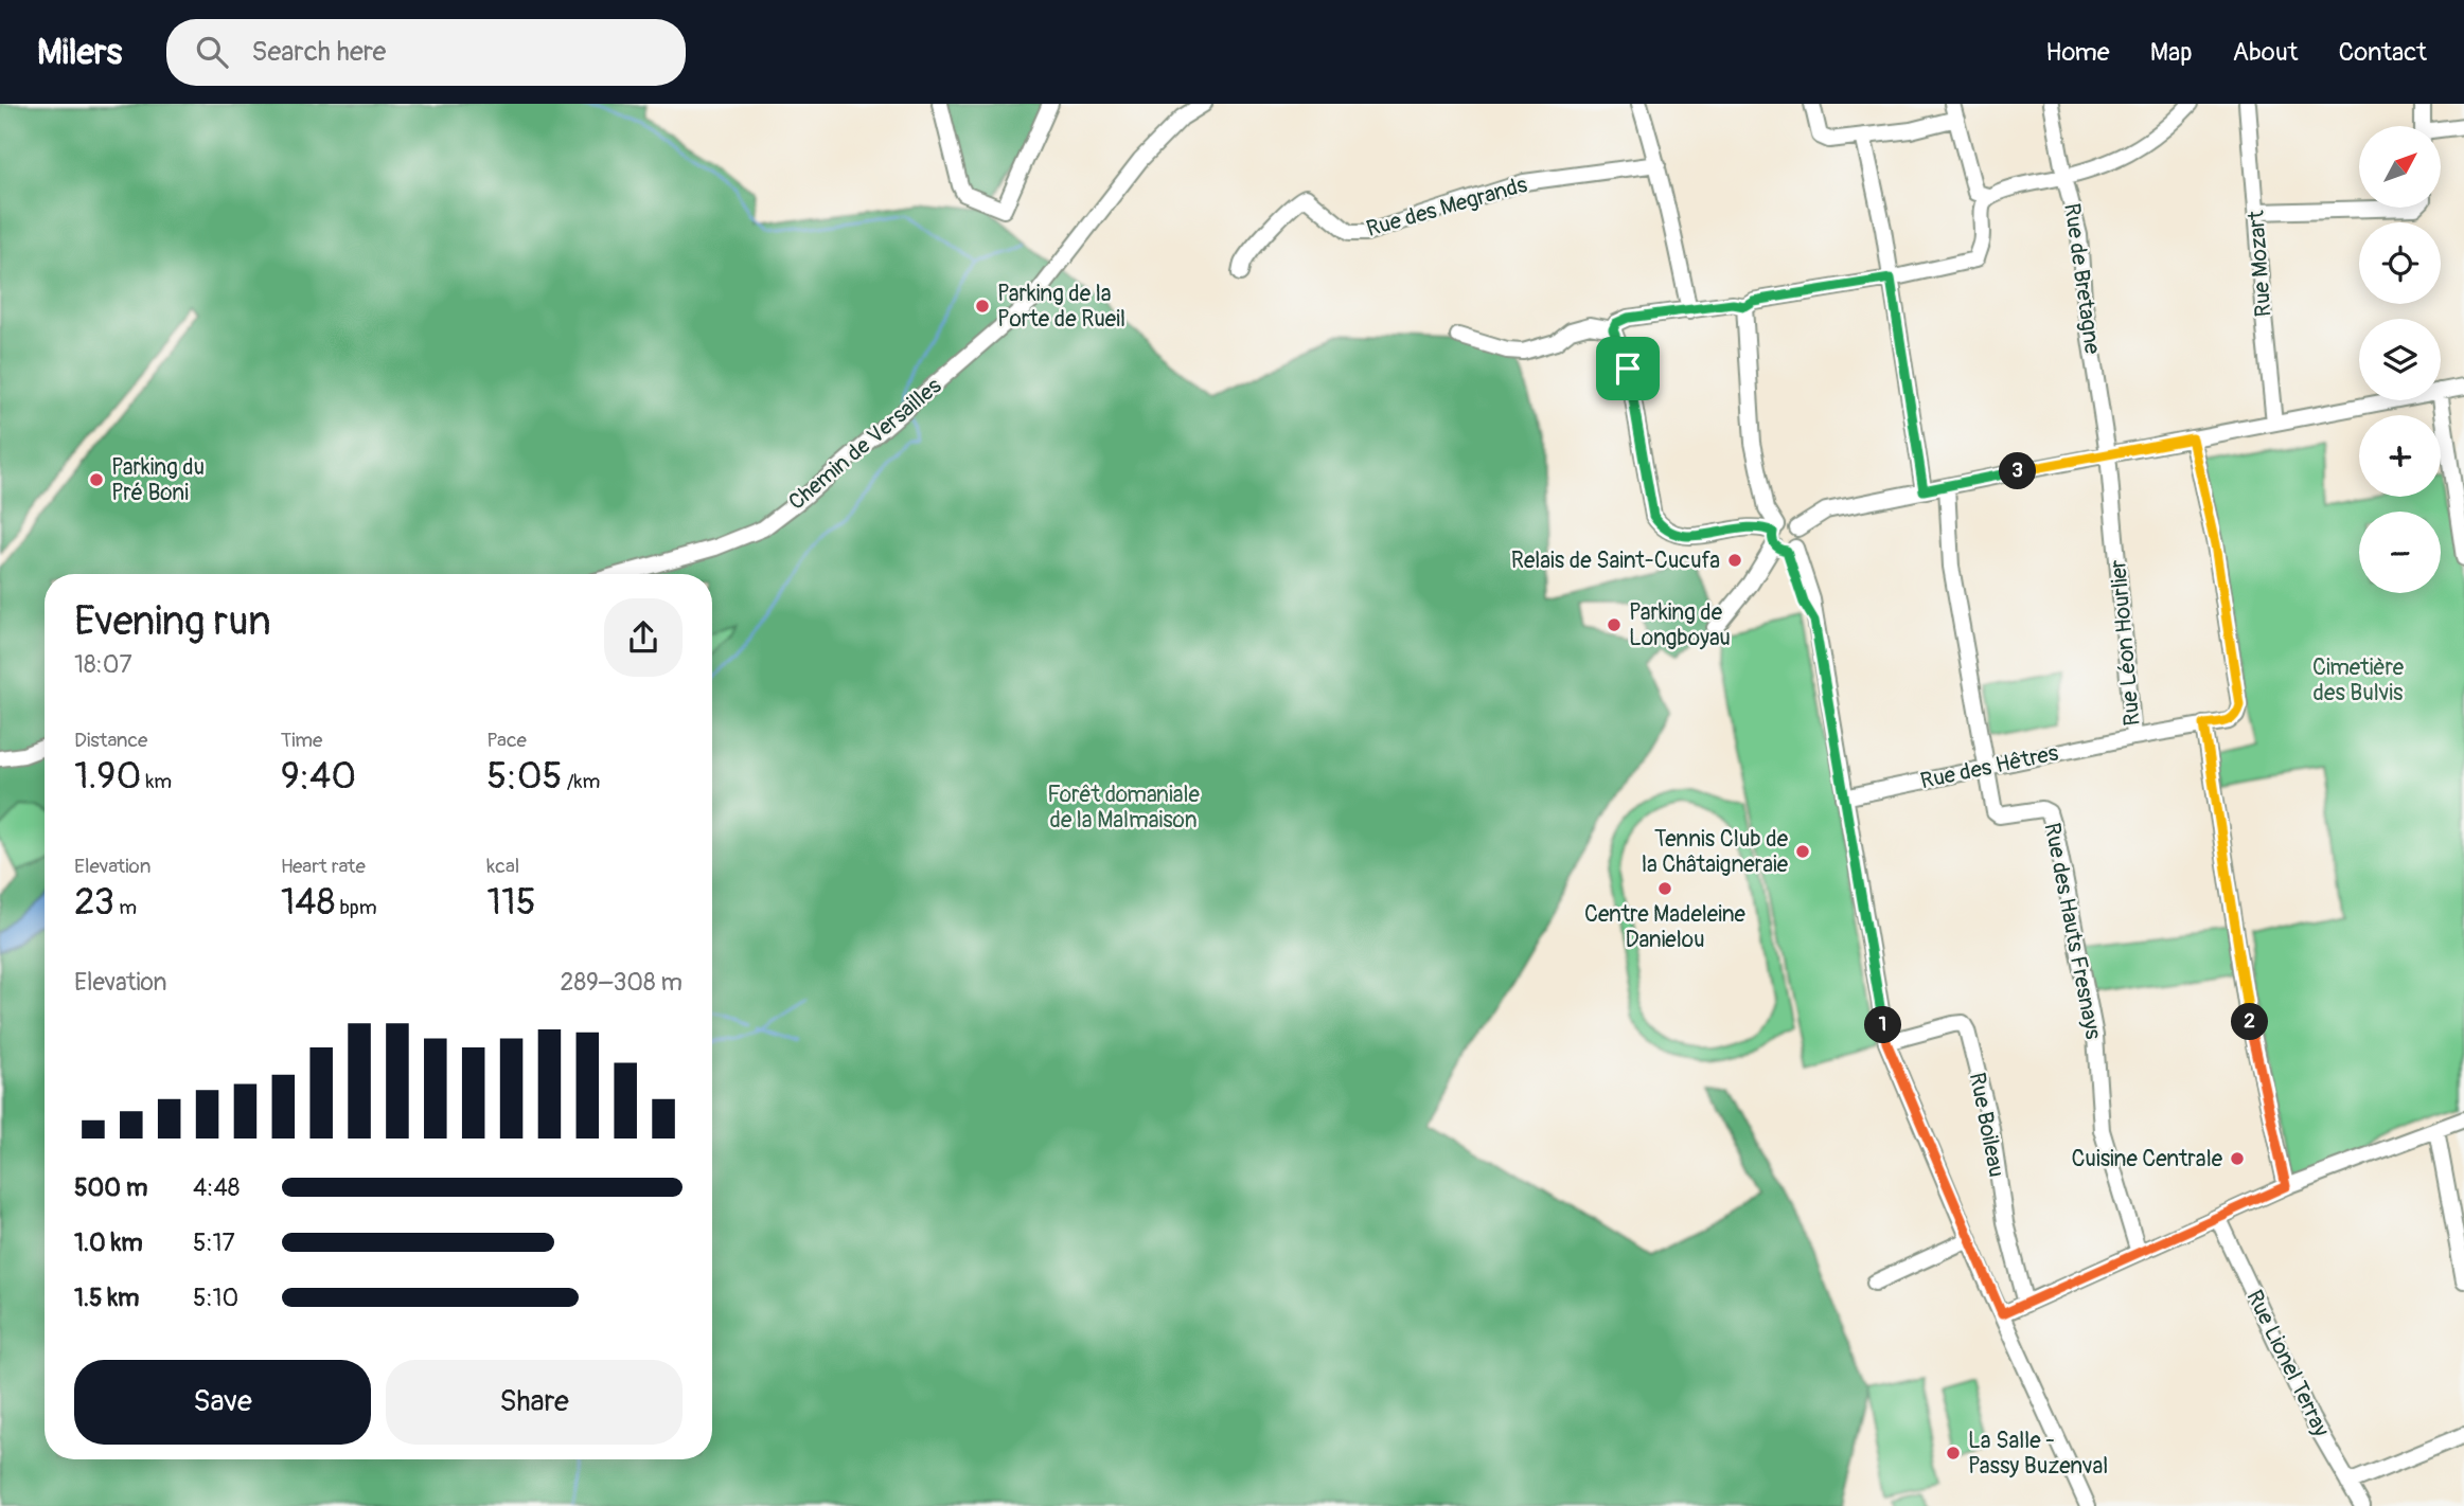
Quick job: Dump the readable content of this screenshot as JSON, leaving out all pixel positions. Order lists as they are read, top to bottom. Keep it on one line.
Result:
{"streets":{"street":["Rue des Megrands","Rue Mozart","Rue de Bretagne","Chemin de Versailles","Rue Léon Hourlier","Rue des Hêtres","Rue des Hauts Fresnays","Rue Boileau","Rue Lionel Terray"]},"crossings":[["Rue de Bretagne","Rue Léon Hourlier"],["Rue Léon Hourlier","Rue des Hêtres"],["Rue des Hêtres","Rue des Hauts Fresnays"]],"parks":["Cimetière des Bulvis","Forêt domaniale de la Malmaison"],"places":["Parking de la Porte de Rueil","Parking du Pré Boni","Relais de Saint-Cucufa","Parking de Longboyau","Tennis Club de la Châtaigneraie","Centre Madeleine Danielou","Cuisine Centrale","La Salle - Passy Buzenval"],"north":"top right","page":{"header":"Milers","search":"Search here","nav":["Home","Map","About","Contact"],"map_buttons":["+","−"],"pins":["3","2","1"],"heading":["Evening run","18:07"],"stats":[["Distance","1.90 km"],["Time","9:40"],["Pace","5:05 /km"],["Elevation","23 m"],["Heart rate","148 bpm"],["kcal","115"]],"chart":["Elevation","289–308 m"],"list":[{"name":"500 m","note":"4:48"},{"name":"1.0 km","note":"5:17"},{"name":"1.5 km","note":"5:10"}],"buttons":["Save","Share"]}}
